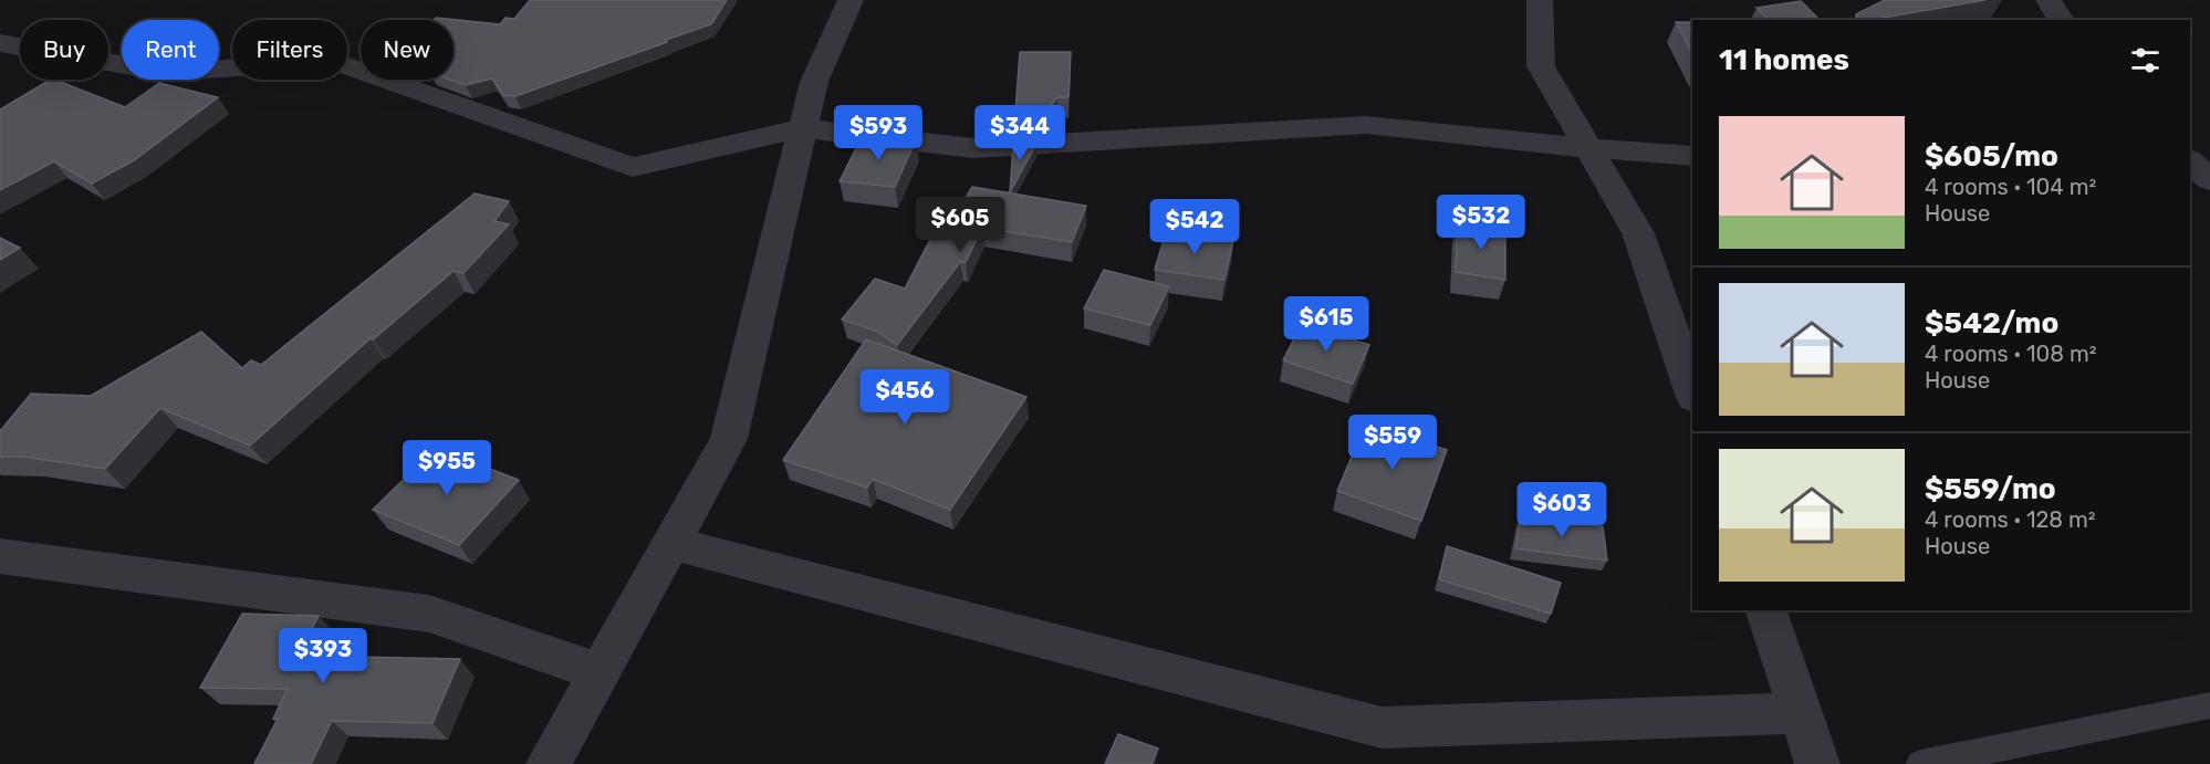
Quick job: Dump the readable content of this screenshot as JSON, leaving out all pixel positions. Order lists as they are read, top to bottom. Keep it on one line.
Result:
{"page":{"chip":["Buy","Rent","Filters","New"],"heading":"11 homes","list":[{"name":"$605/mo","note":"4 rooms · 104 m² · House"},{"name":"$542/mo","note":"4 rooms · 108 m² · House"},{"name":"$559/mo","note":"4 rooms · 128 m² · House"}],"price":["$593","$344","$532","$605","$542","$615","$456","$559","$955","$603","$393"]}}
